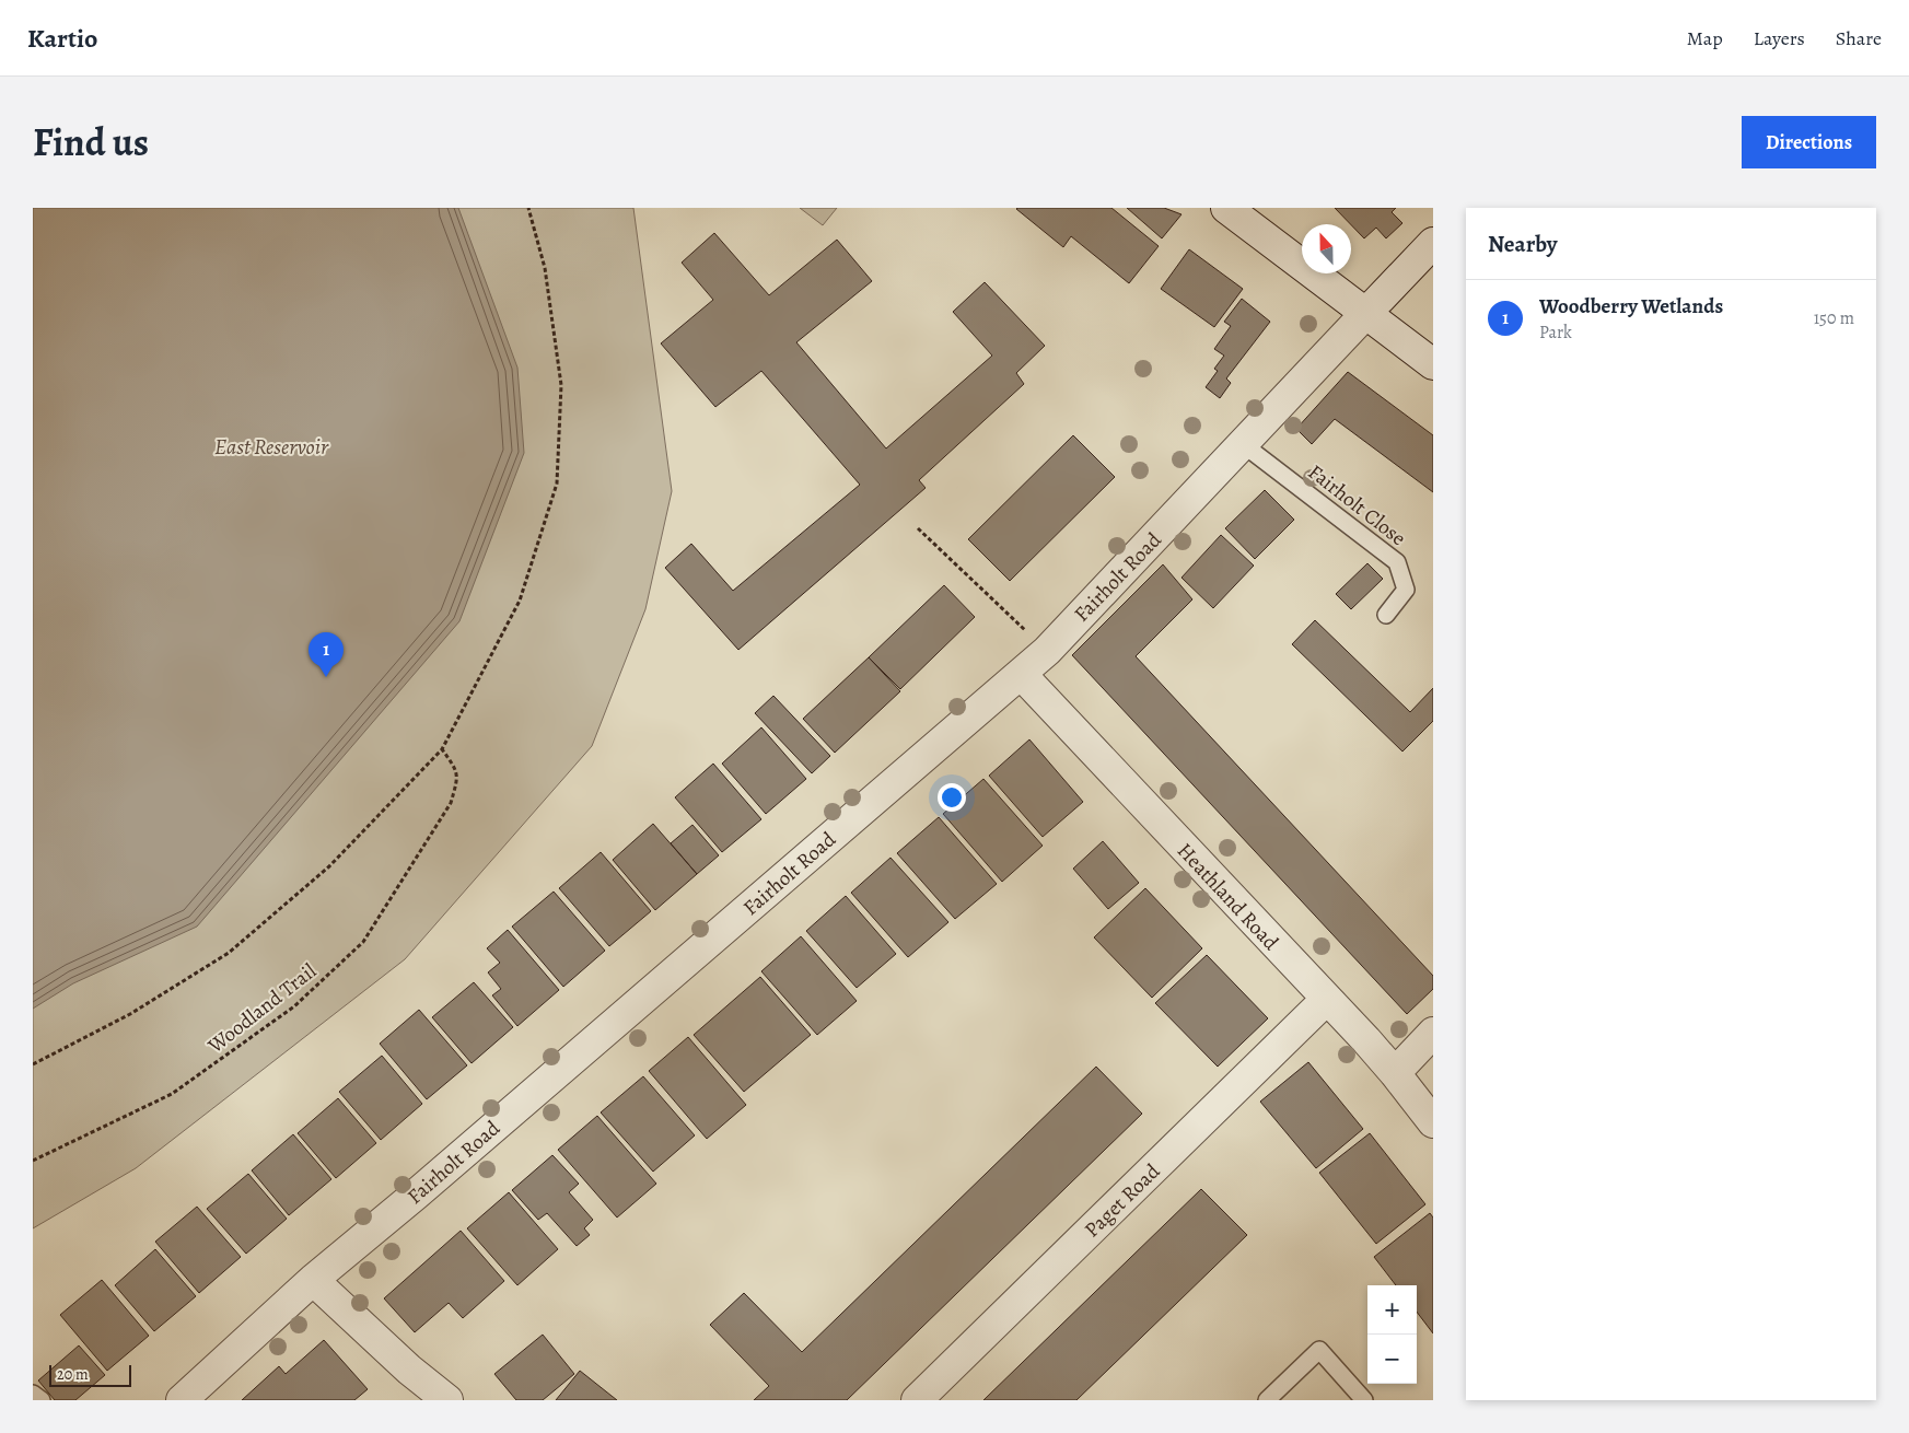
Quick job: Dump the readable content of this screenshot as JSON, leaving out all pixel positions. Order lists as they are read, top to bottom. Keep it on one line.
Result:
{"streets":{"street":["Fairholt Road","Heathland Road","Paget Road"],"lane":["Fairholt Close"],"path":["Woodland Trail"]},"crossings":[["Fairholt Close","Fairholt Road"],["Fairholt Road","Heathland Road"],["Heathland Road","Paget Road"]],"water":["East Reservoir"],"scale_bar":"20 m","north":"top","page":{"header":"Kartio","nav":["Map","Layers","Share"],"title":"Find us","buttons":"Directions","heading":"Nearby","list":[{"mark":"1","name":"Woodberry Wetlands","note":"Park","value":"150 m"}],"pins":"1","map_buttons":["+","−"],"scale":"20 m"}}
